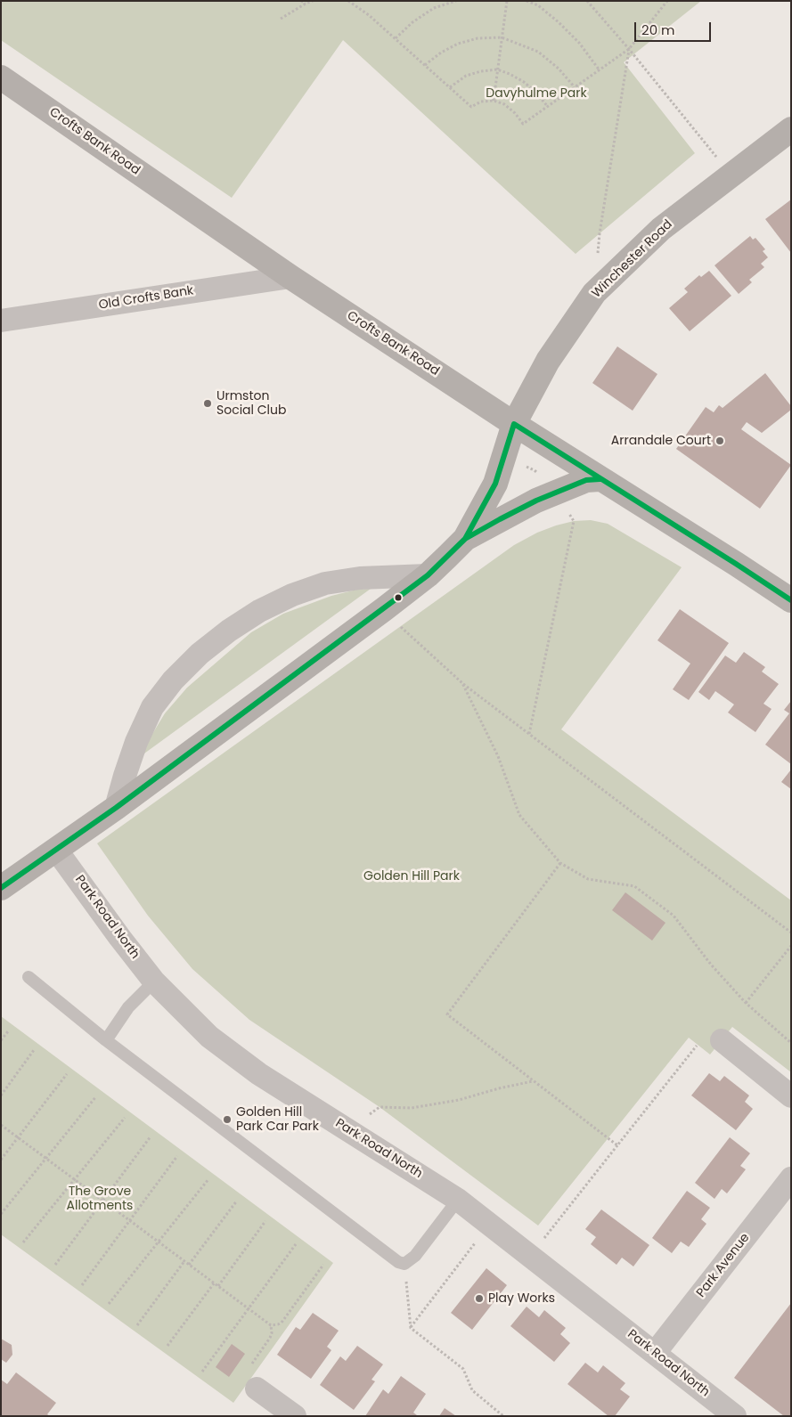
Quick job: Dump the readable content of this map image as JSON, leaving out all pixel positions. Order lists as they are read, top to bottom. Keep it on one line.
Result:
{"streets":{"street":["Crofts Bank Road","Winchester Road","Old Crofts Bank","Park Road North","Park Avenue"]},"crossings":[["Crofts Bank Road","Winchester Road"],["Crofts Bank Road","Old Crofts Bank"],["Park Road North","Park Avenue"]],"parks":["Davyhulme Park","Golden Hill Park","The Grove Allotments"],"places":["Urmston Social Club","Arrandale Court","Golden Hill Park Car Park","Play Works"],"scale_bar":"20 m"}
